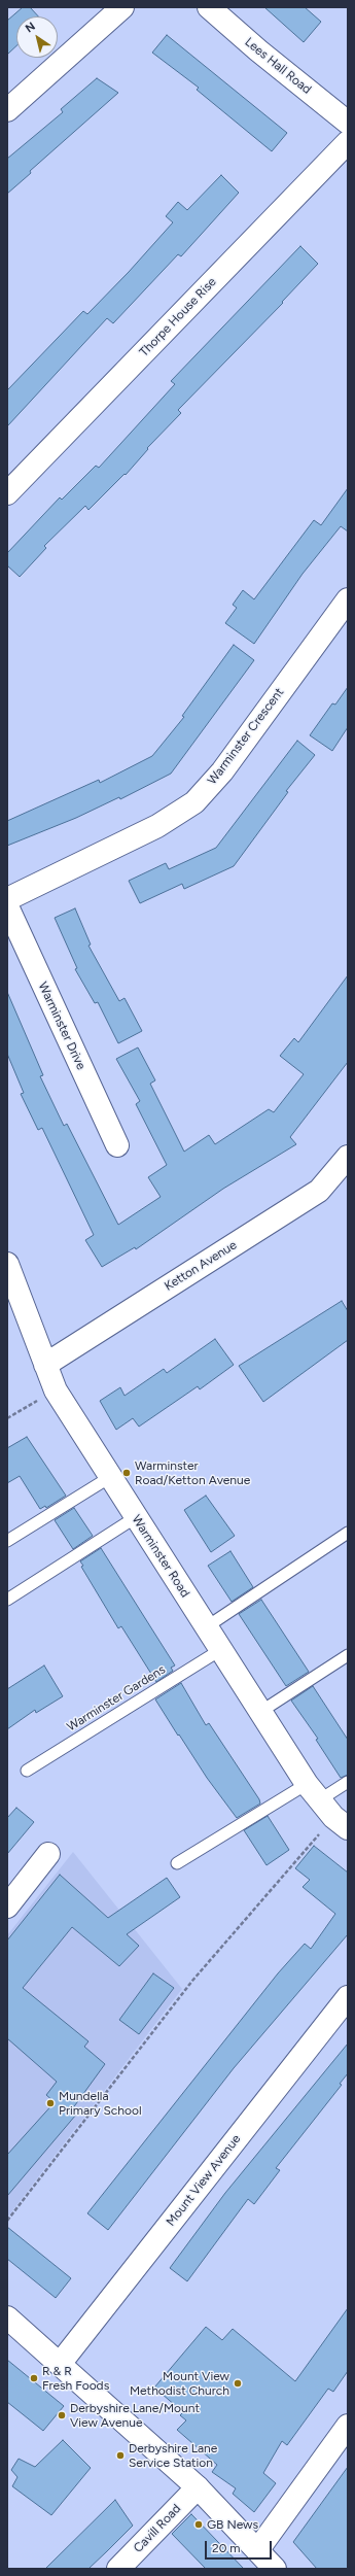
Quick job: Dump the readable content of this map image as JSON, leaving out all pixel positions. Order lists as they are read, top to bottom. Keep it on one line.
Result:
{"streets":{"street":["Lees Hall Road","Thorpe House Rise","Warminster Crescent","Warminster Drive","Ketton Avenue","Warminster Road","Mount View Avenue","Cavill Road"],"lane":["Warminster Gardens"]},"crossings":[["Ketton Avenue","Warminster Road"],["Warminster Road","Warminster Gardens"]],"places":["Warminster Road/Ketton Avenue","Mundella Primary School","R & R Fresh Foods","Mount View Methodist Church","Derbyshire Lane/Mount View Avenue","Derbyshire Lane Service Station","GB News"],"scale_bar":"20 m","north":"top left"}
